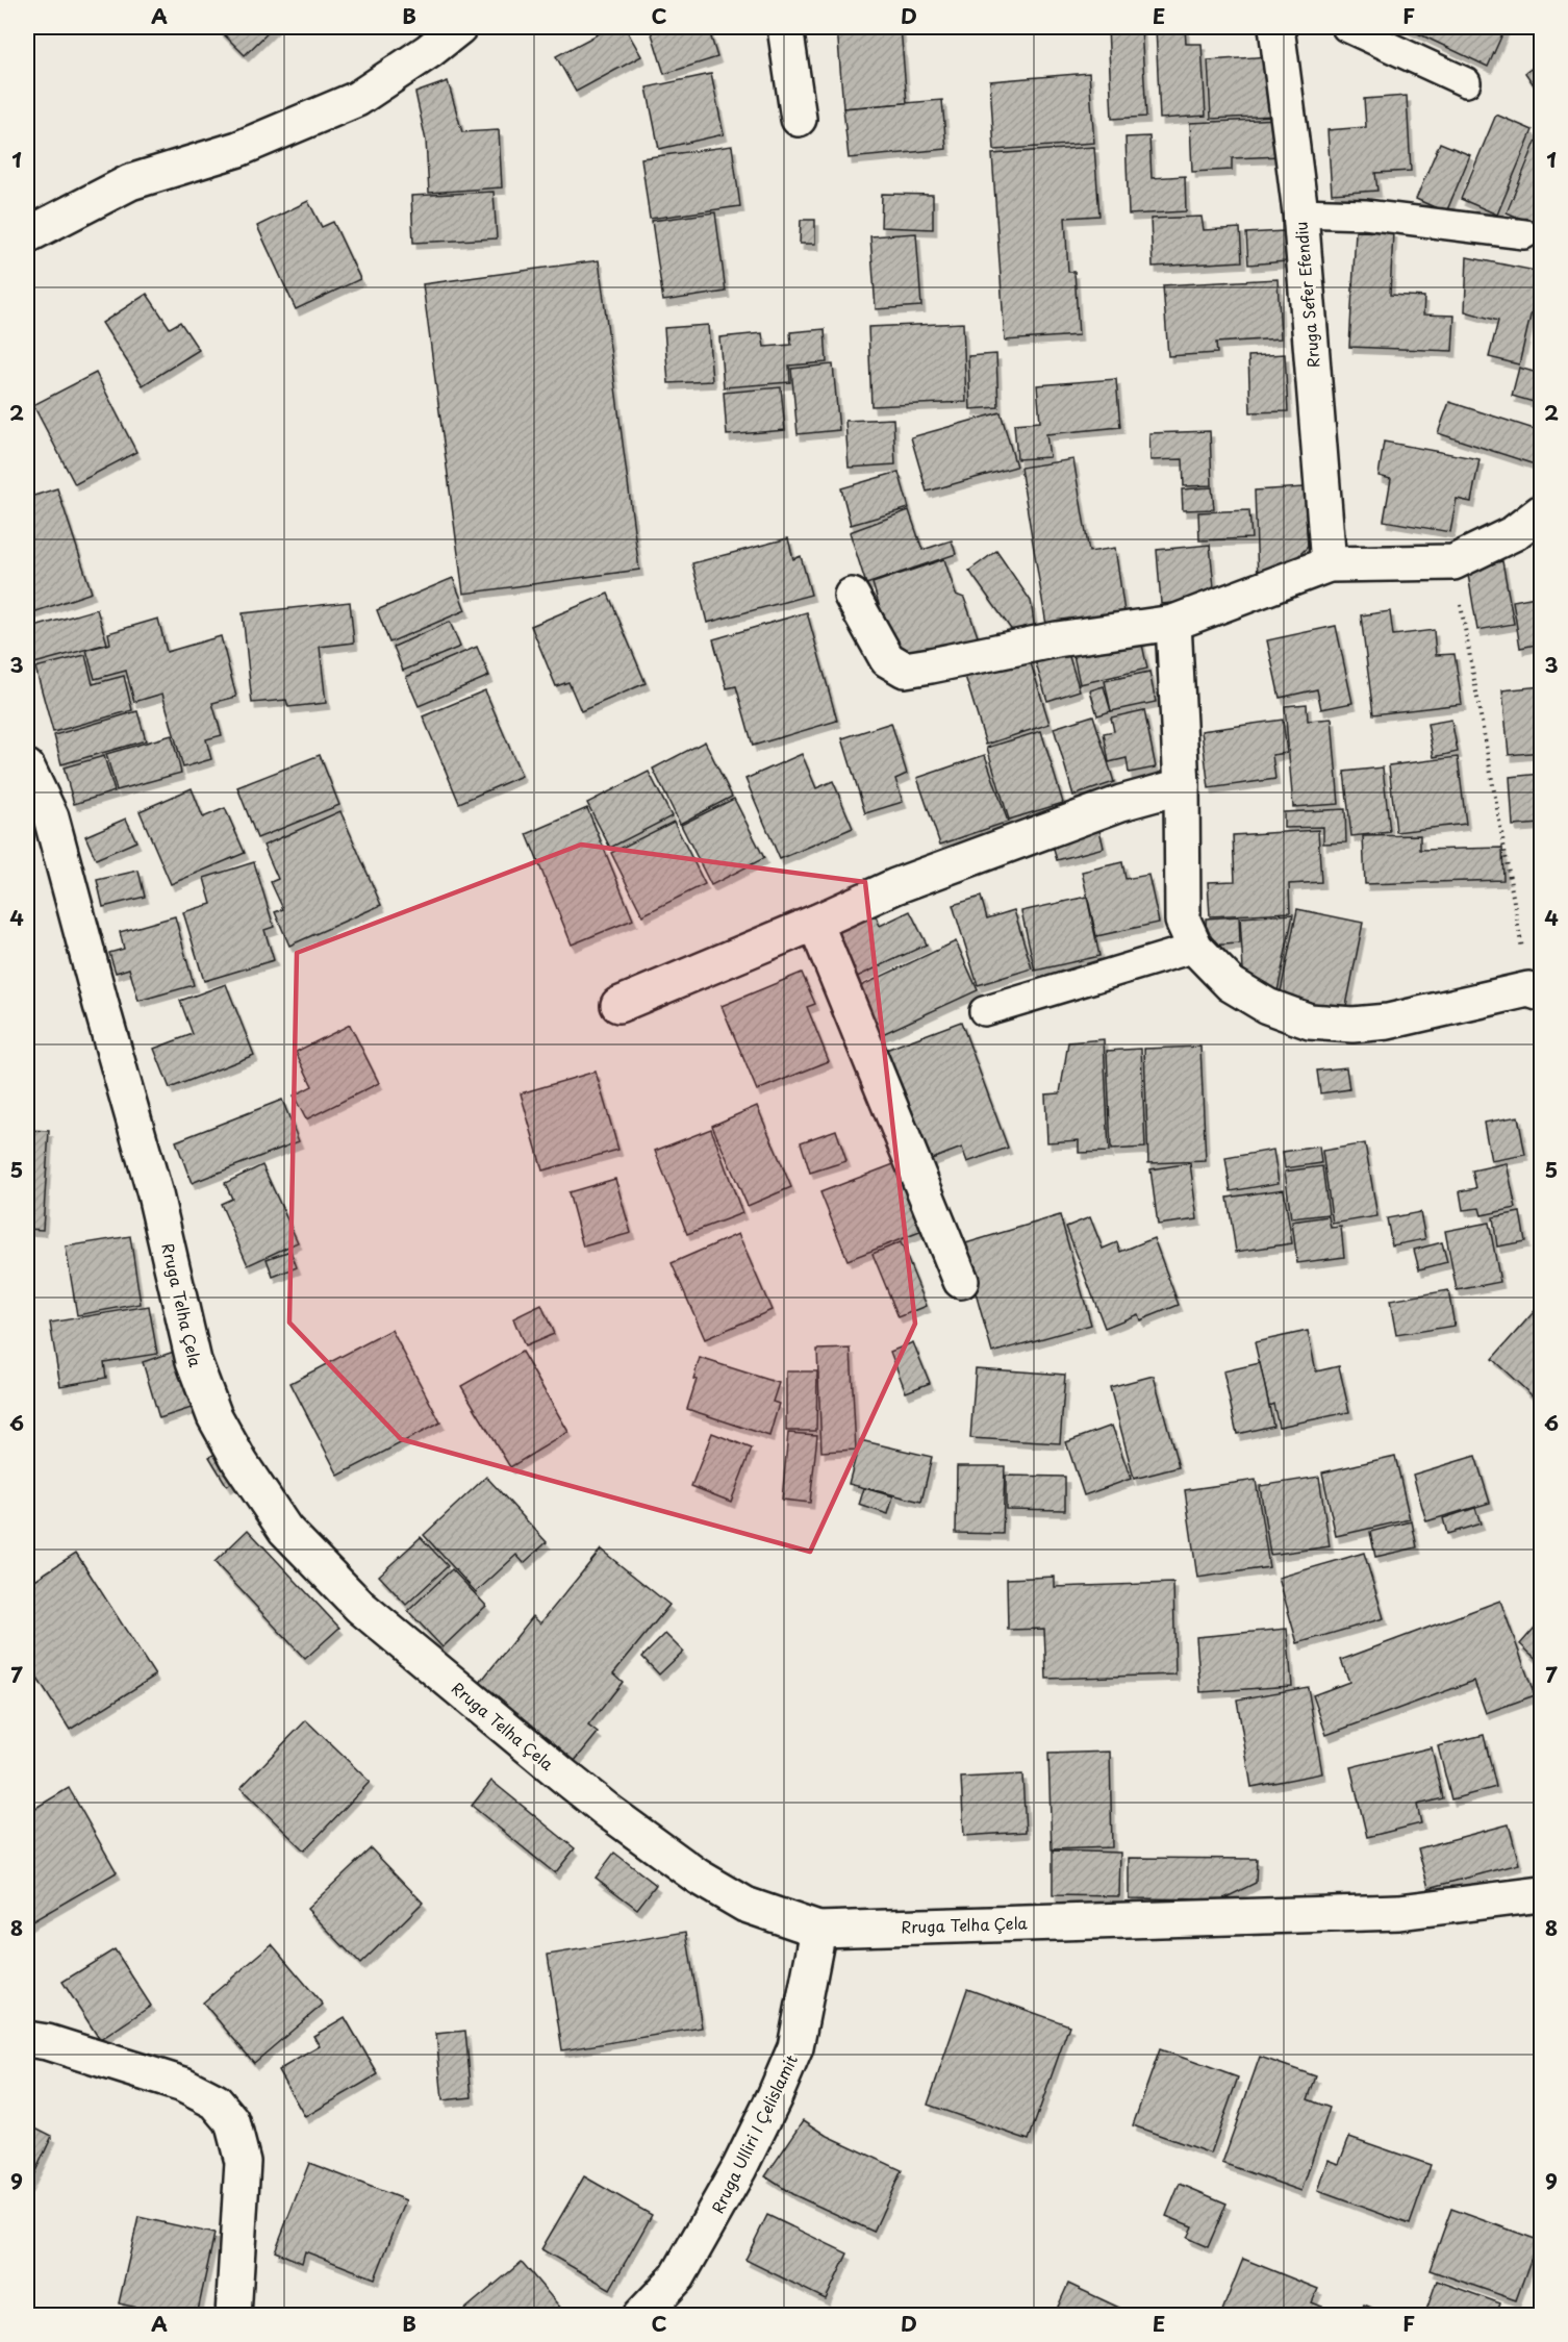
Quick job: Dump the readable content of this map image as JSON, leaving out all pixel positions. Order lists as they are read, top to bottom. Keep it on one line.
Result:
{"streets":{"street":["Rruga Sefer Efendiu","Rruga Telha Çela","Rruga Ulliri I Çelislamit"]},"crossings":[["Rruga Telha Çela","Rruga Ulliri I Çelislamit"]],"grid":{"columns":["A","B","C","D","E","F"],"rows":["1","2","3","4","5","6","7","8","9"]}}
